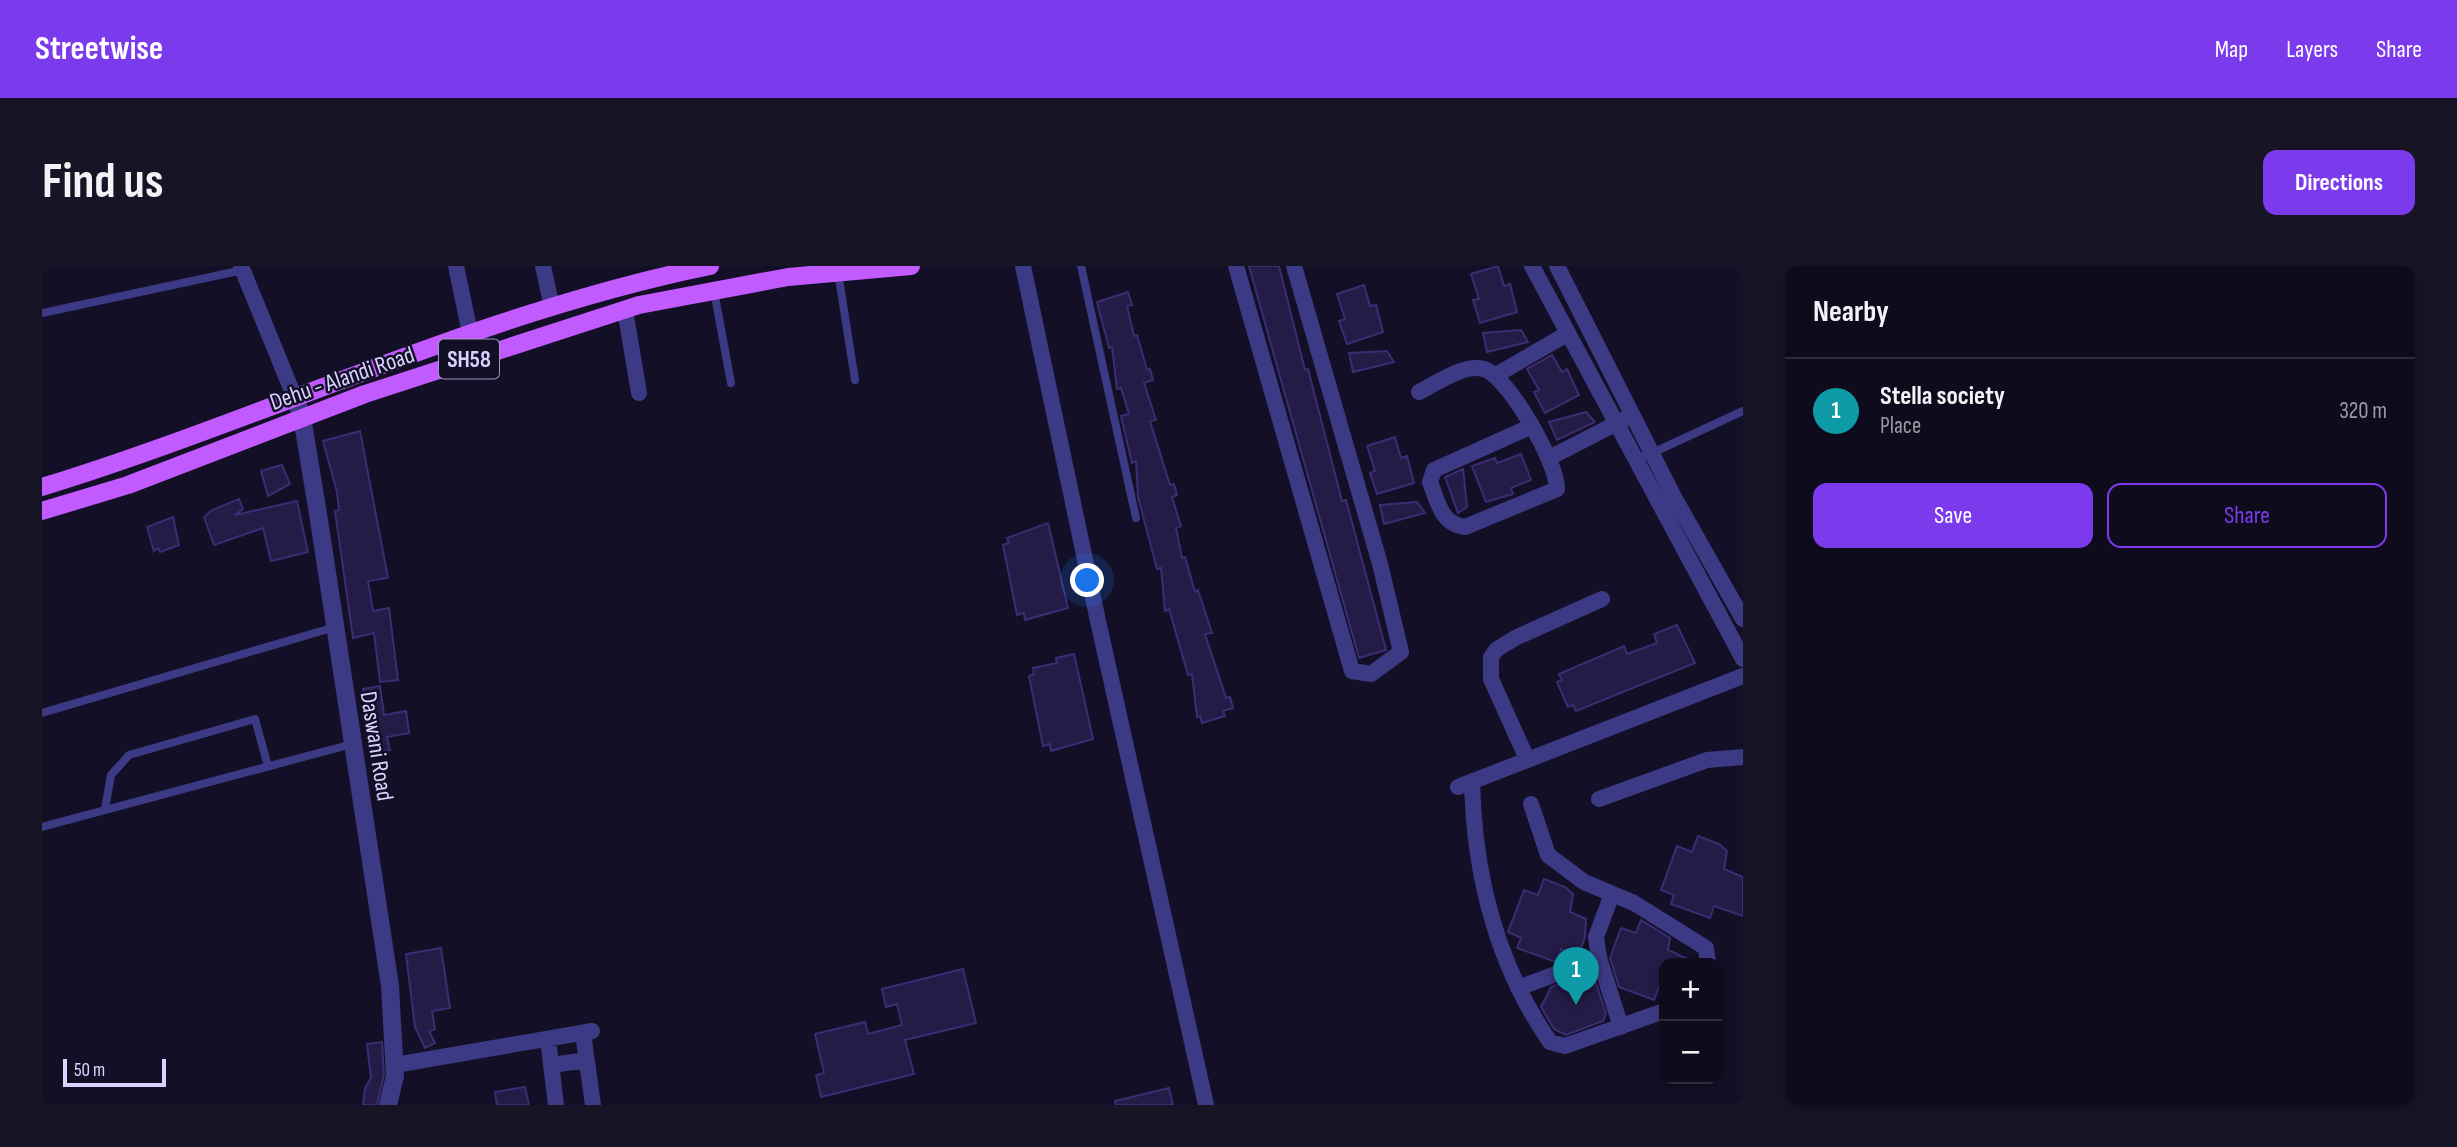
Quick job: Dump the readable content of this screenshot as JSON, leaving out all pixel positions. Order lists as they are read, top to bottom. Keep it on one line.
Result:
{"streets":{"main road":["SH58","Dehu - Alandi Road"],"street":["Daswani Road"]},"crossings":[["Dehu - Alandi Road","Daswani Road"]],"scale_bar":"50 m","page":{"header":"Streetwise","nav":["Map","Layers","Share"],"buttons":["Directions",["Save","Share"]],"title":"Find us","heading":"Nearby","list":[{"mark":"1","name":"Stella society","note":"Place","value":"320 m"}],"pins":"1","map_buttons":["+","−"],"scale":"50 m"}}
